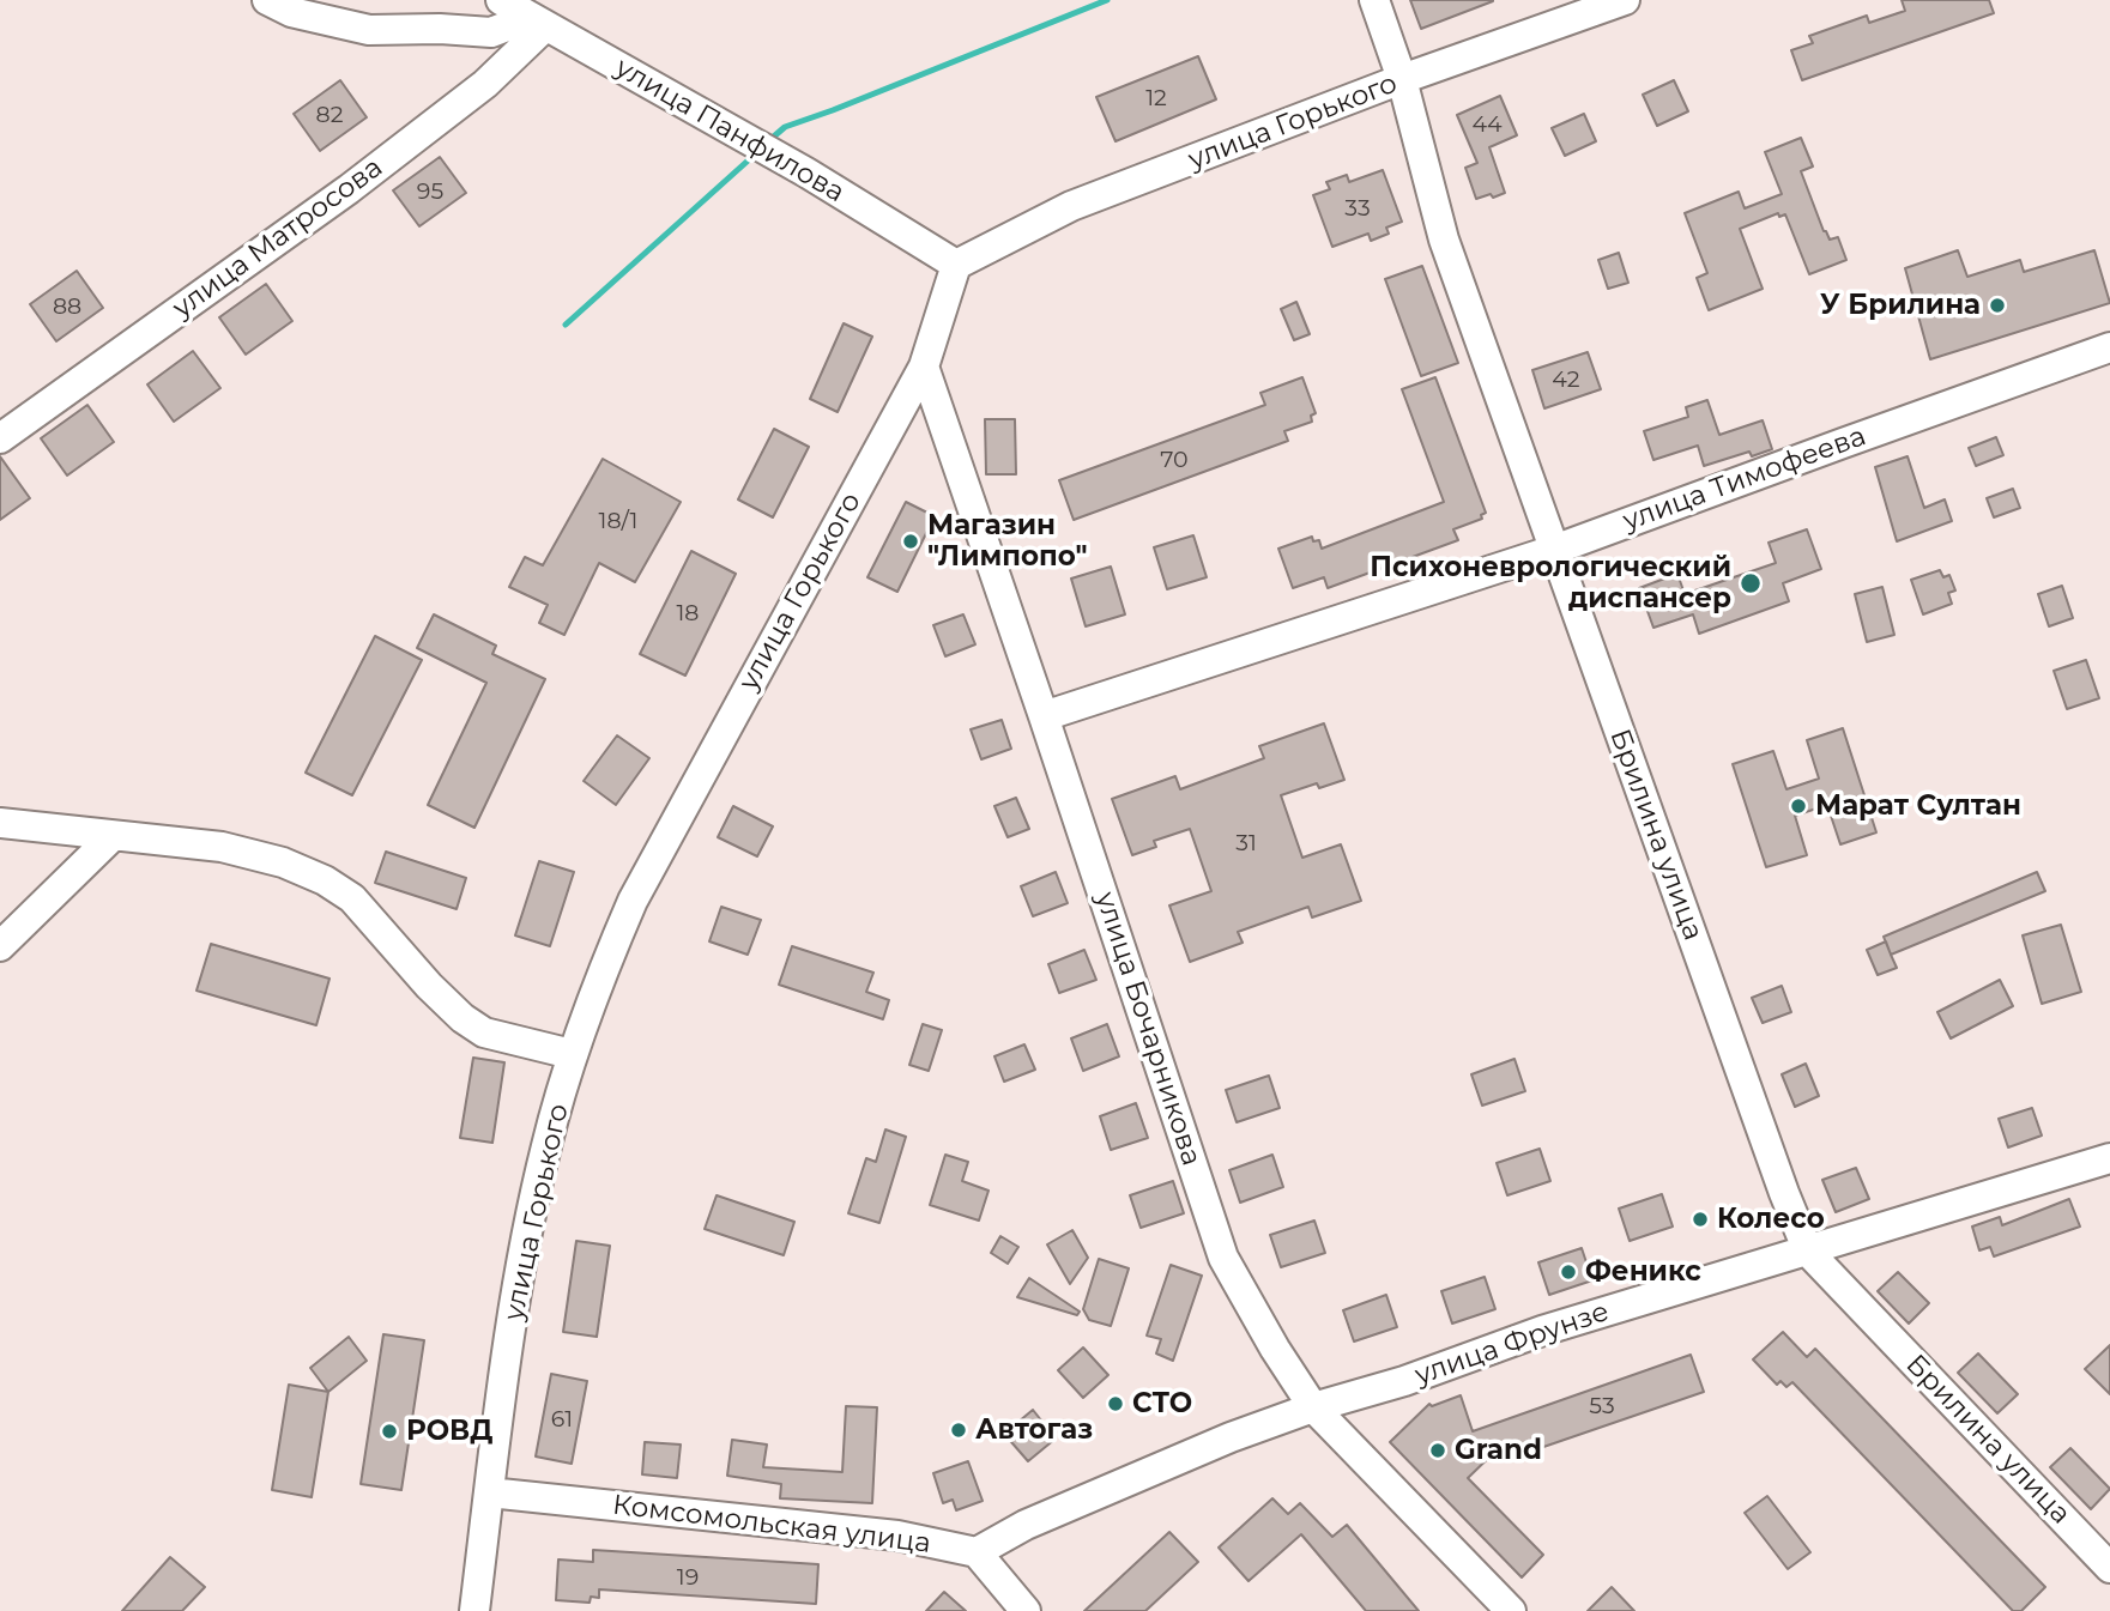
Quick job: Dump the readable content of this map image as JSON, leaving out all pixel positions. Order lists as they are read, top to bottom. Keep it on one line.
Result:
{"streets":{"street":["улица Горького","улица Панфилова","улица Матросова","улица Тимофеева","Брилина улица","улица Бочарникова","улица Фрунзе","Комсомольская улица"]},"crossings":[["улица Горького","улица Панфилова"],["улица Горького","Брилина улица"],["улица Горького","улица Бочарникова"],["улица Горького","Комсомольская улица"],["улица Панфилова","улица Матросова"],["улица Тимофеева","Брилина улица"],["улица Тимофеева","улица Бочарникова"],["Брилина улица","улица Фрунзе"],["улица Бочарникова","улица Фрунзе"],["улица Фрунзе","Комсомольская улица"]],"places":["У Брилина","Магазин \"Лимпопо\"","Психоневрологический диспансер","Марат Султан","Колесо","Феникс","СТО","Автогаз","РОВД","Grand"],"house_numbers":["12","82","44","95","33","88","42","70","18/1","18","31","53","61","19"]}
